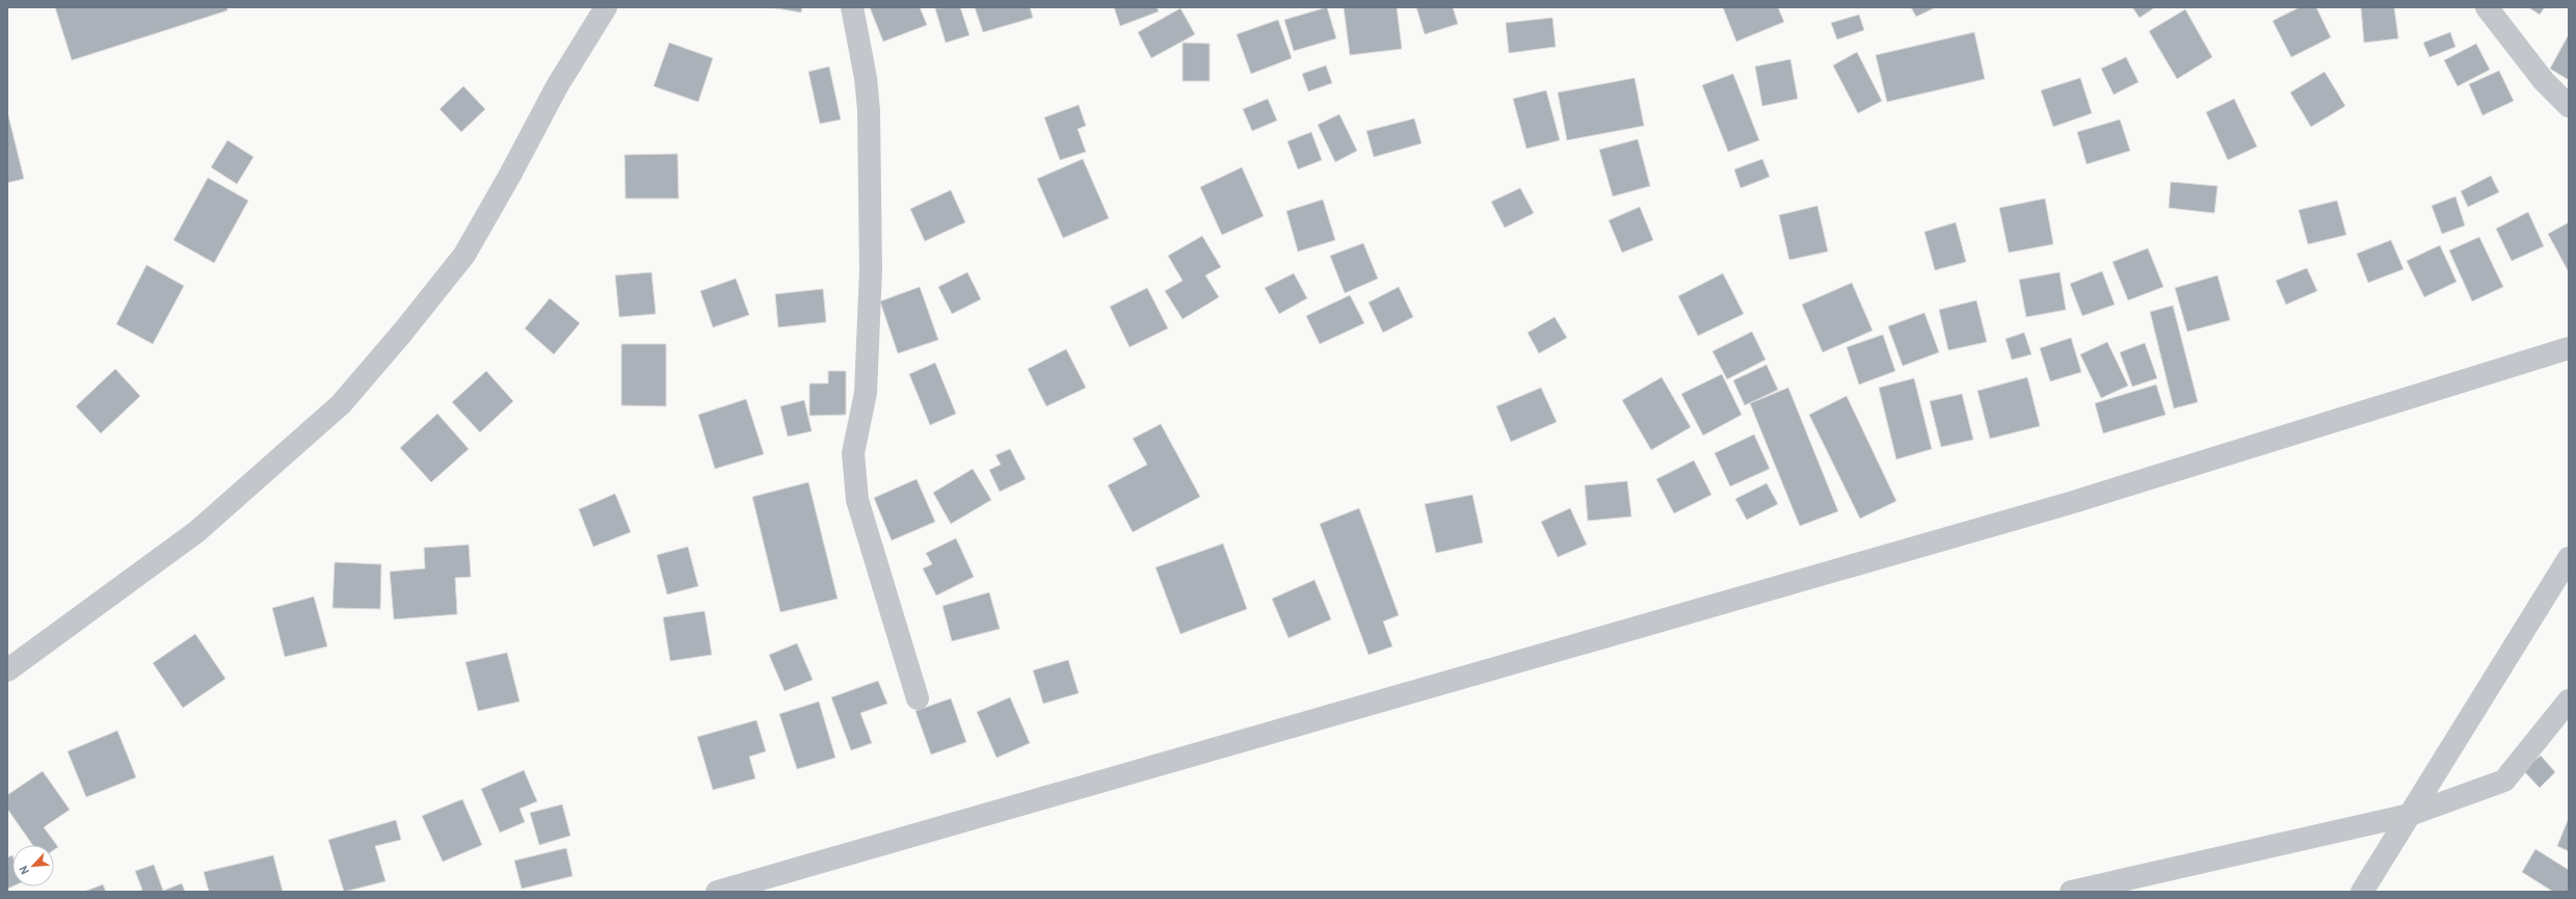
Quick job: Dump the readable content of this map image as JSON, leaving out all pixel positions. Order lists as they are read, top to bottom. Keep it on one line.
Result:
{"north":"bottom left"}
